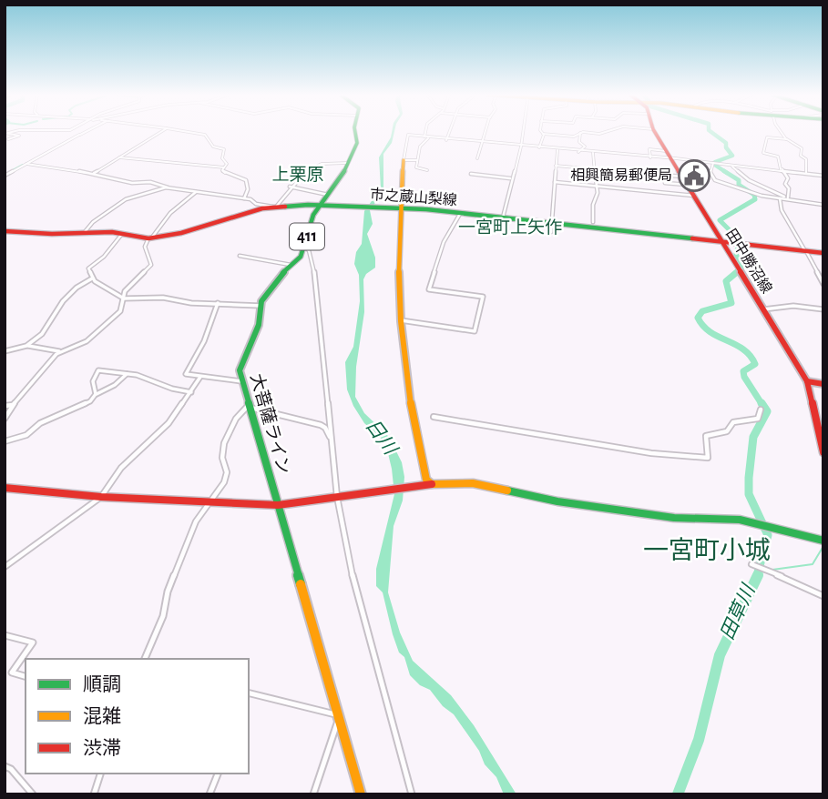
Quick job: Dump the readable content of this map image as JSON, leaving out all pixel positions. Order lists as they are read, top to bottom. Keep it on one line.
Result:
{"streets":{"main road":["市之蔵山梨線","411","田中勝沼線","大菩薩ライン"]},"crossings":[["市之蔵山梨線","田中勝沼線"],["市之蔵山梨線","大菩薩ライン"]],"districts":["上栗原","一宮町上矢作","一宮町小城"],"water":["日川","田草川"],"places":{"public building":["相興簡易郵便局"]},"legend":["順調","混雑","渋滞"]}
